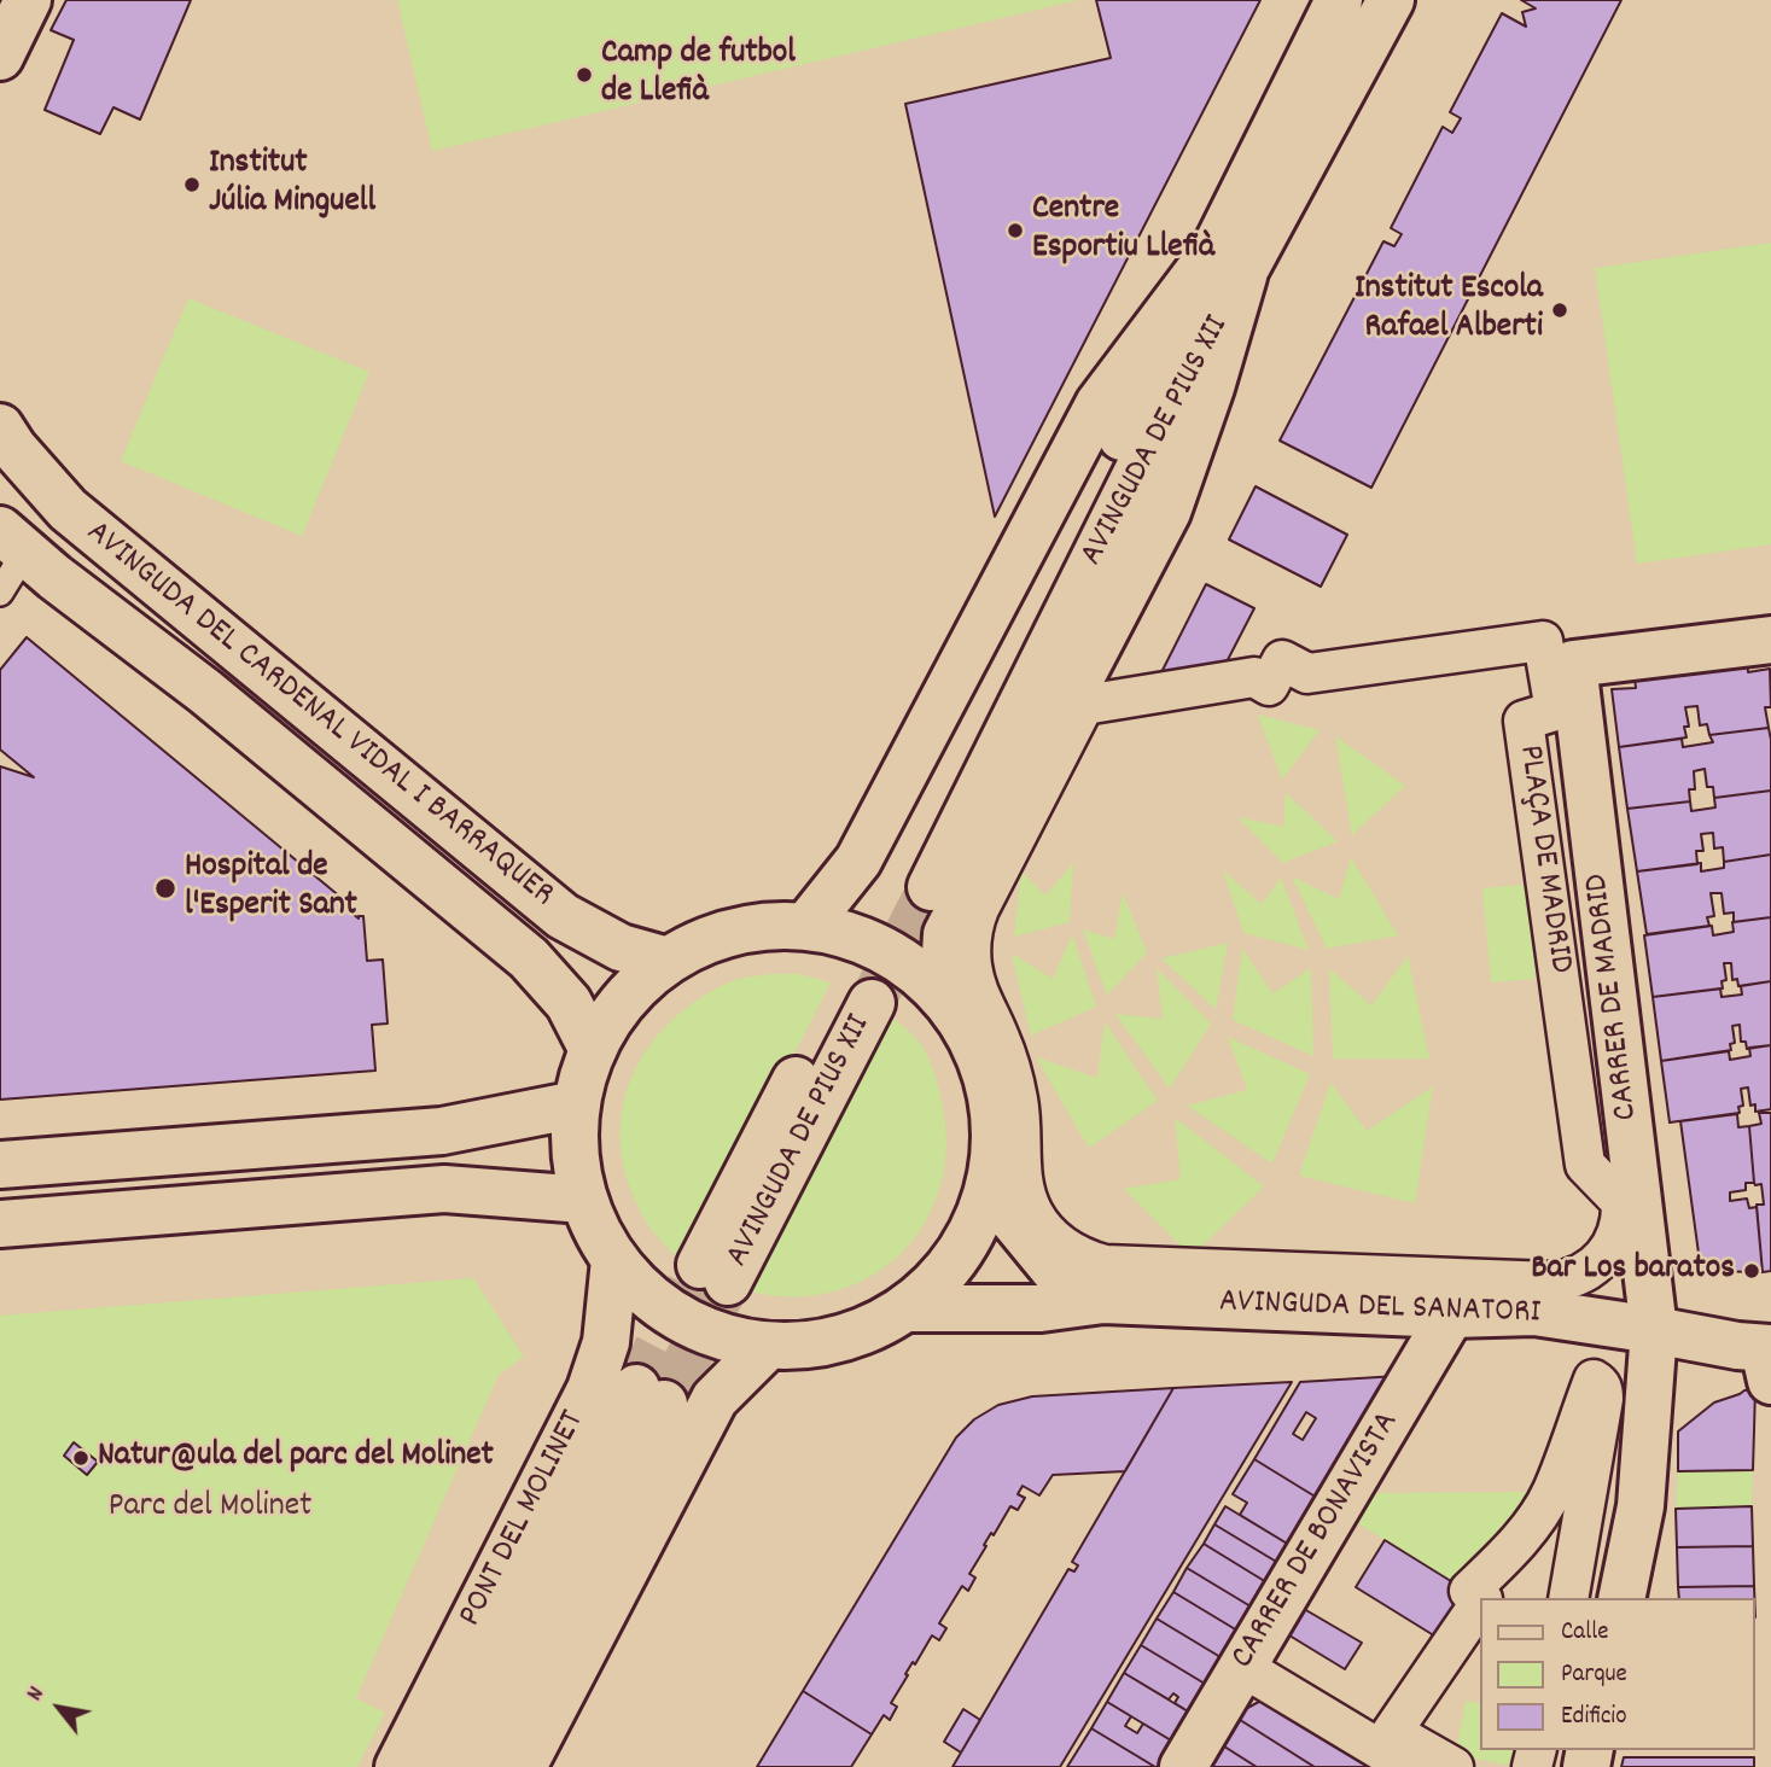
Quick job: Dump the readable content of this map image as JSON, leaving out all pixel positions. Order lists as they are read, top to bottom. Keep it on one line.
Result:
{"streets":{"street":["AVINGUDA DE PIUS XII","AVINGUDA DEL CARDENAL VIDAL I BARRAQUER","PLAÇA DE MADRID","CARRER DE MADRID","AVINGUDA DEL SANATORI","PONT DEL MOLINET","CARRER DE BONAVISTA"]},"crossings":[["CARRER DE MADRID","AVINGUDA DEL SANATORI"],["AVINGUDA DEL SANATORI","CARRER DE BONAVISTA"]],"parks":["Parc del Molinet"],"places":["Camp de futbol de Llefià","Institut Júlia Minguell","Centre Esportiu Llefià","Institut Escola Rafael Alberti","Hospital de l'Esperit Sant","Bar Los baratos","Natur@ula del parc del Molinet"],"legend":["Calle","Parque","Edificio"],"north":"top left"}
